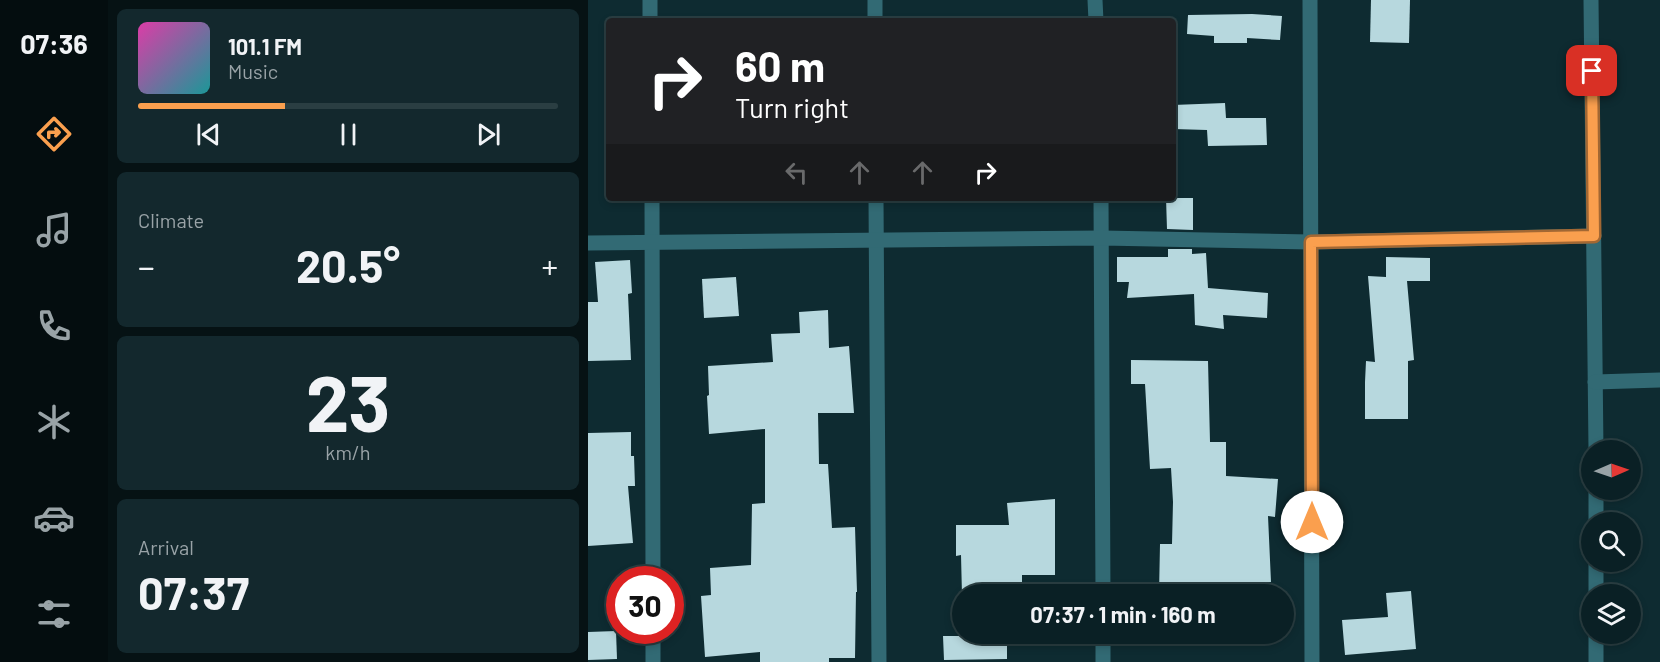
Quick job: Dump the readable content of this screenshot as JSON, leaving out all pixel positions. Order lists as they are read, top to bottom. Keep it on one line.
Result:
{"north":"right","page":{"tabs":"07:36","turn":["60 m","Turn right"],"song":["101.1 FM","Music"],"tile":["Climate",["23","km/h"],["Arrival","07:37"]],"heat":["−","20.5°","+"],"limit":"30","trip":"07:37 · 1 min · 160 m"}}
